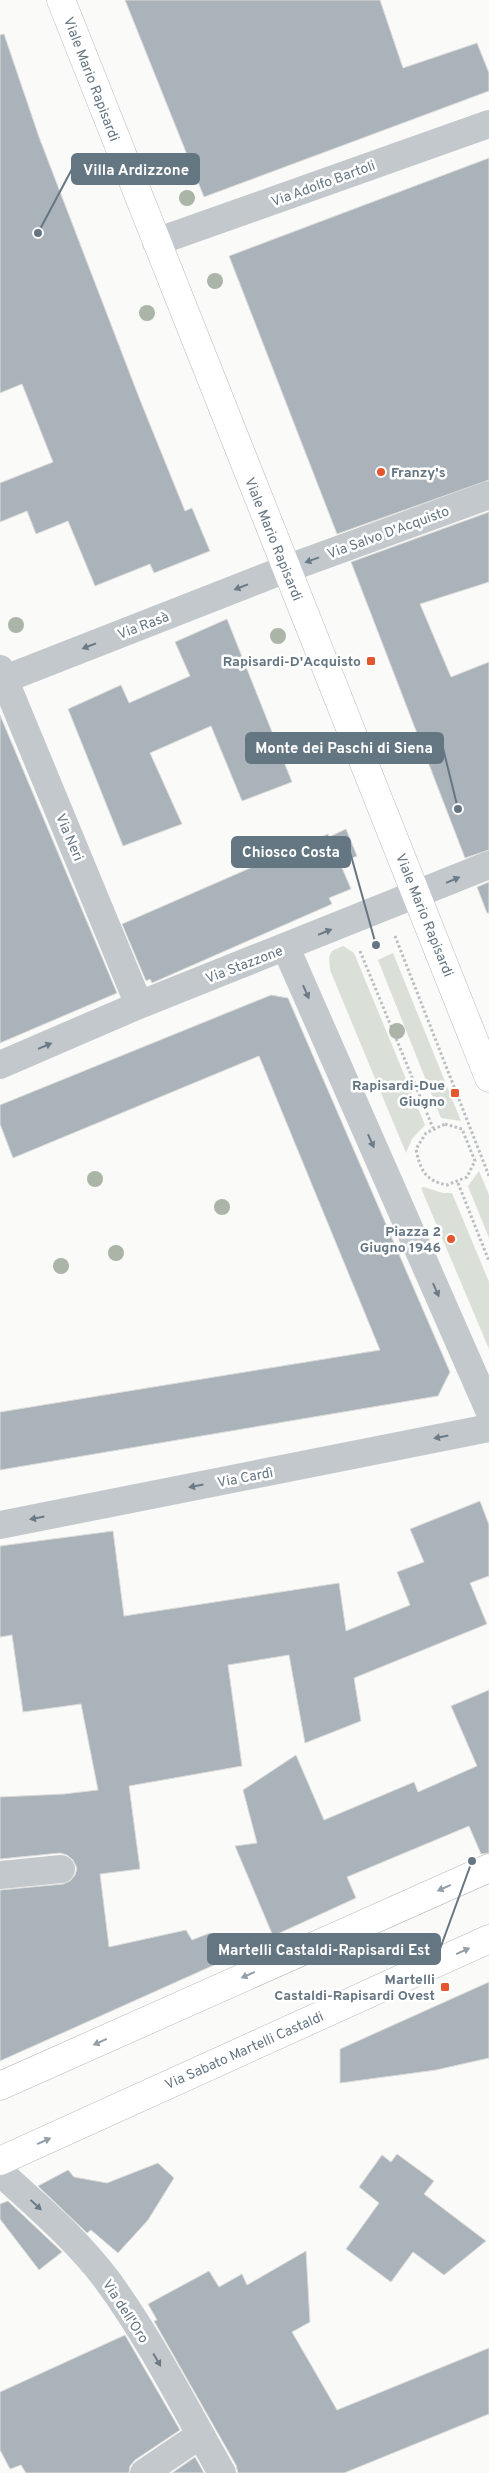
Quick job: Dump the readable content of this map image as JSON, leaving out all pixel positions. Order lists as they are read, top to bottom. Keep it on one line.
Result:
{"streets":{"main road":["Viale Mario Rapisardi","Via Sabato Martelli Castaldi"],"street":["Via Adolfo Bartoli","Via Salvo D'Acquisto","Via Rasà","Via Neri","Via Stazzone","Via Cardì","Via dell'Oro"]},"crossings":[["Viale Mario Rapisardi","Via Adolfo Bartoli"],["Viale Mario Rapisardi","Via Salvo D'Acquisto"],["Viale Mario Rapisardi","Via Rasà"],["Viale Mario Rapisardi","Via Stazzone"],["Via Salvo D'Acquisto","Via Rasà"],["Via Rasà","Via Neri"],["Via Neri","Via Stazzone"]],"one_way":["Via Salvo D'Acquisto","Via Rasà","Via Stazzone","Via Cardì","Via dell'Oro"],"places":{"other":["Villa Ardizzone","Franzy's","Monte dei Paschi di Siena","Chiosco Costa","Piazza 2 Giugno 1946","Martelli Castaldi-Rapisardi Est"],"transit":["Rapisardi-D'Acquisto","Rapisardi-Due Giugno","Martelli Castaldi-Rapisardi Ovest"]}}
